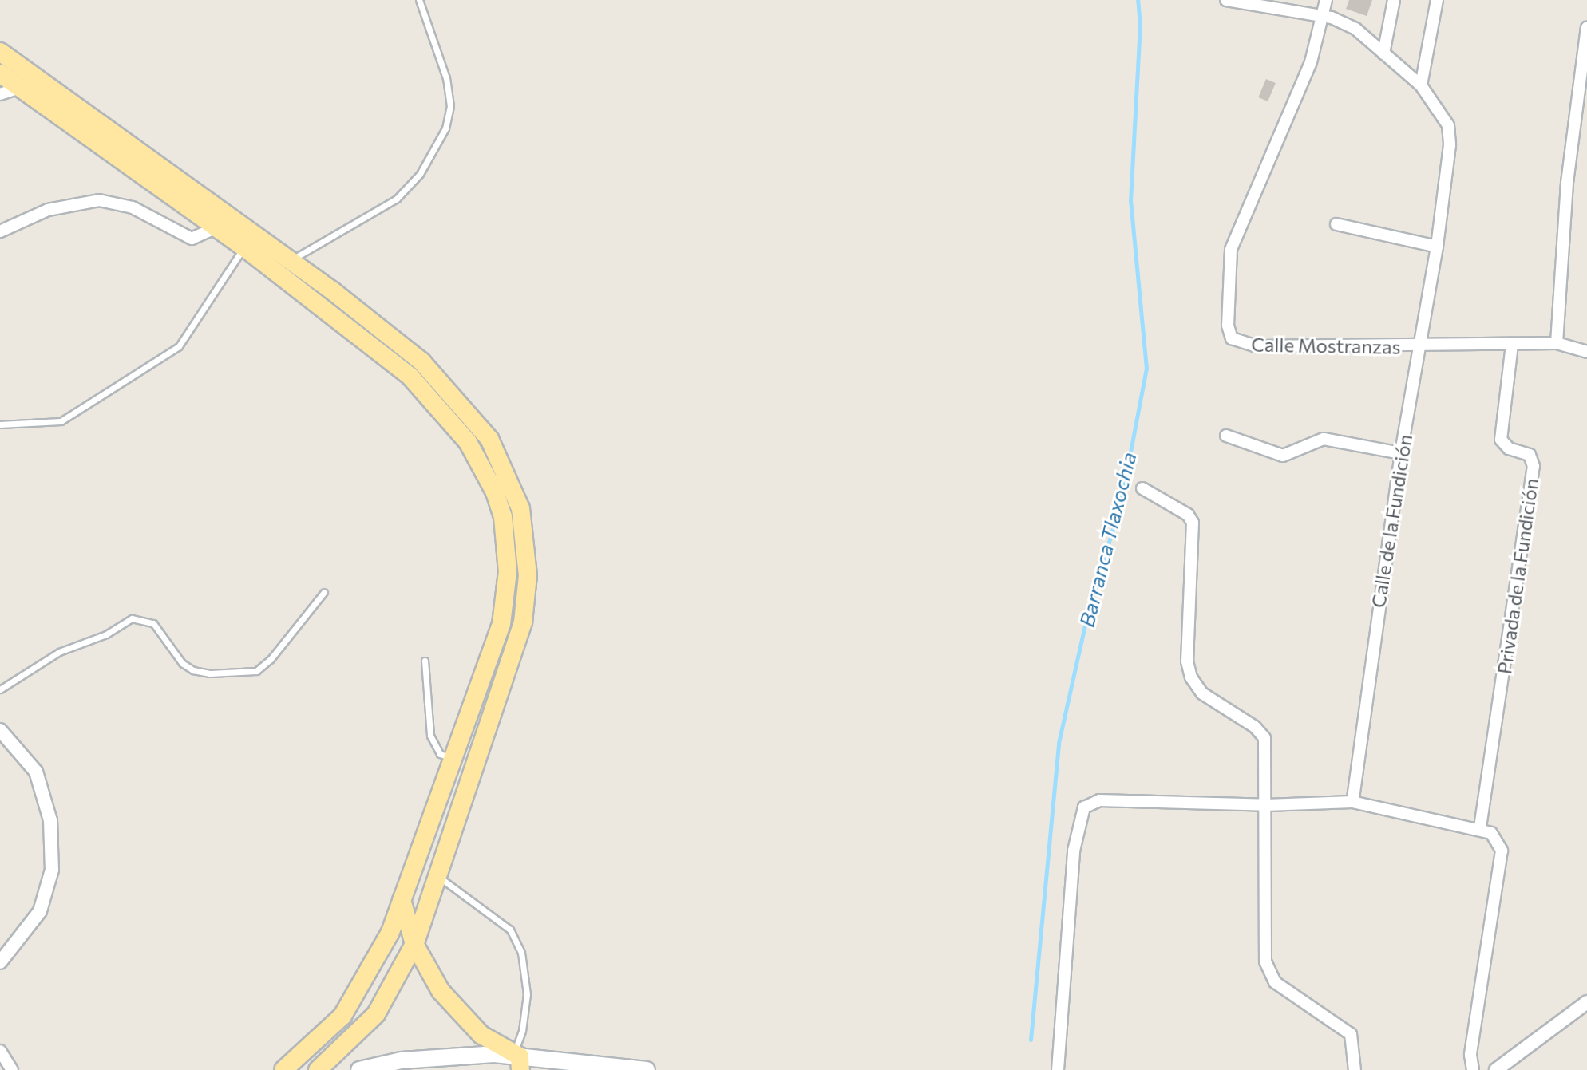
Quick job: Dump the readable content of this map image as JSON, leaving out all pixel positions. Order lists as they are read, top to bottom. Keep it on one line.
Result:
{"streets":{"street":["Calle Mostranzas","Calle de la Fundición","Privada de la Fundición"]},"crossings":[["Calle Mostranzas","Calle de la Fundición"],["Calle Mostranzas","Privada de la Fundición"]],"water":["Barranca Tlaxochia"]}
